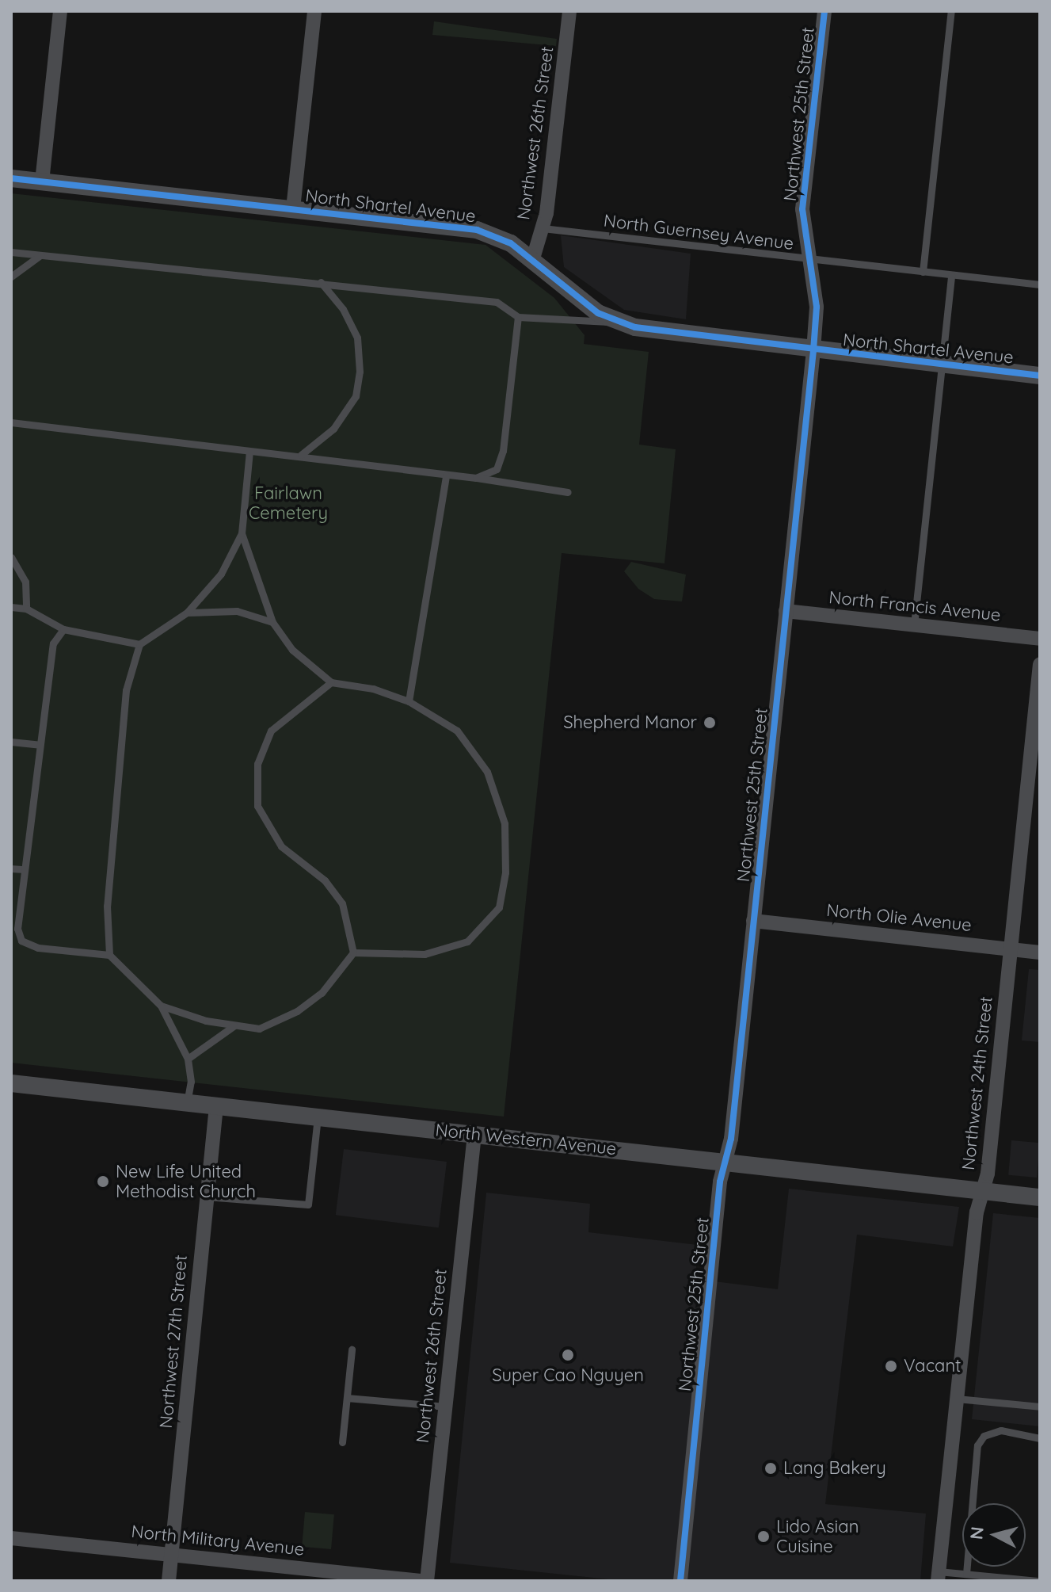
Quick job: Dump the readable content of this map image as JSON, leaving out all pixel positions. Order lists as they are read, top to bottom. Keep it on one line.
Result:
{"streets":{"street":["Northwest 25th Street","Northwest 26th Street","North Shartel Avenue","North Francis Avenue","North Olie Avenue","Northwest 24th Street","North Western Avenue","Northwest 27th Street","North Military Avenue"],"lane":["North Guernsey Avenue"]},"crossings":[["Northwest 25th Street","North Shartel Avenue"],["Northwest 25th Street","North Guernsey Avenue"],["Northwest 25th Street","North Francis Avenue"],["Northwest 25th Street","North Olie Avenue"],["Northwest 25th Street","North Western Avenue"],["Northwest 26th Street","North Shartel Avenue"],["Northwest 26th Street","North Guernsey Avenue"],["Northwest 26th Street","North Western Avenue"],["North Olie Avenue","Northwest 24th Street"],["Northwest 24th Street","North Western Avenue"],["North Western Avenue","Northwest 27th Street"],["Northwest 27th Street","North Military Avenue"]],"parks":["Fairlawn Cemetery"],"places":["Shepherd Manor","New Life United Methodist Church","Super Cao Nguyen","Vacant","Lang Bakery","Lido Asian Cuisine"],"north":"left"}
